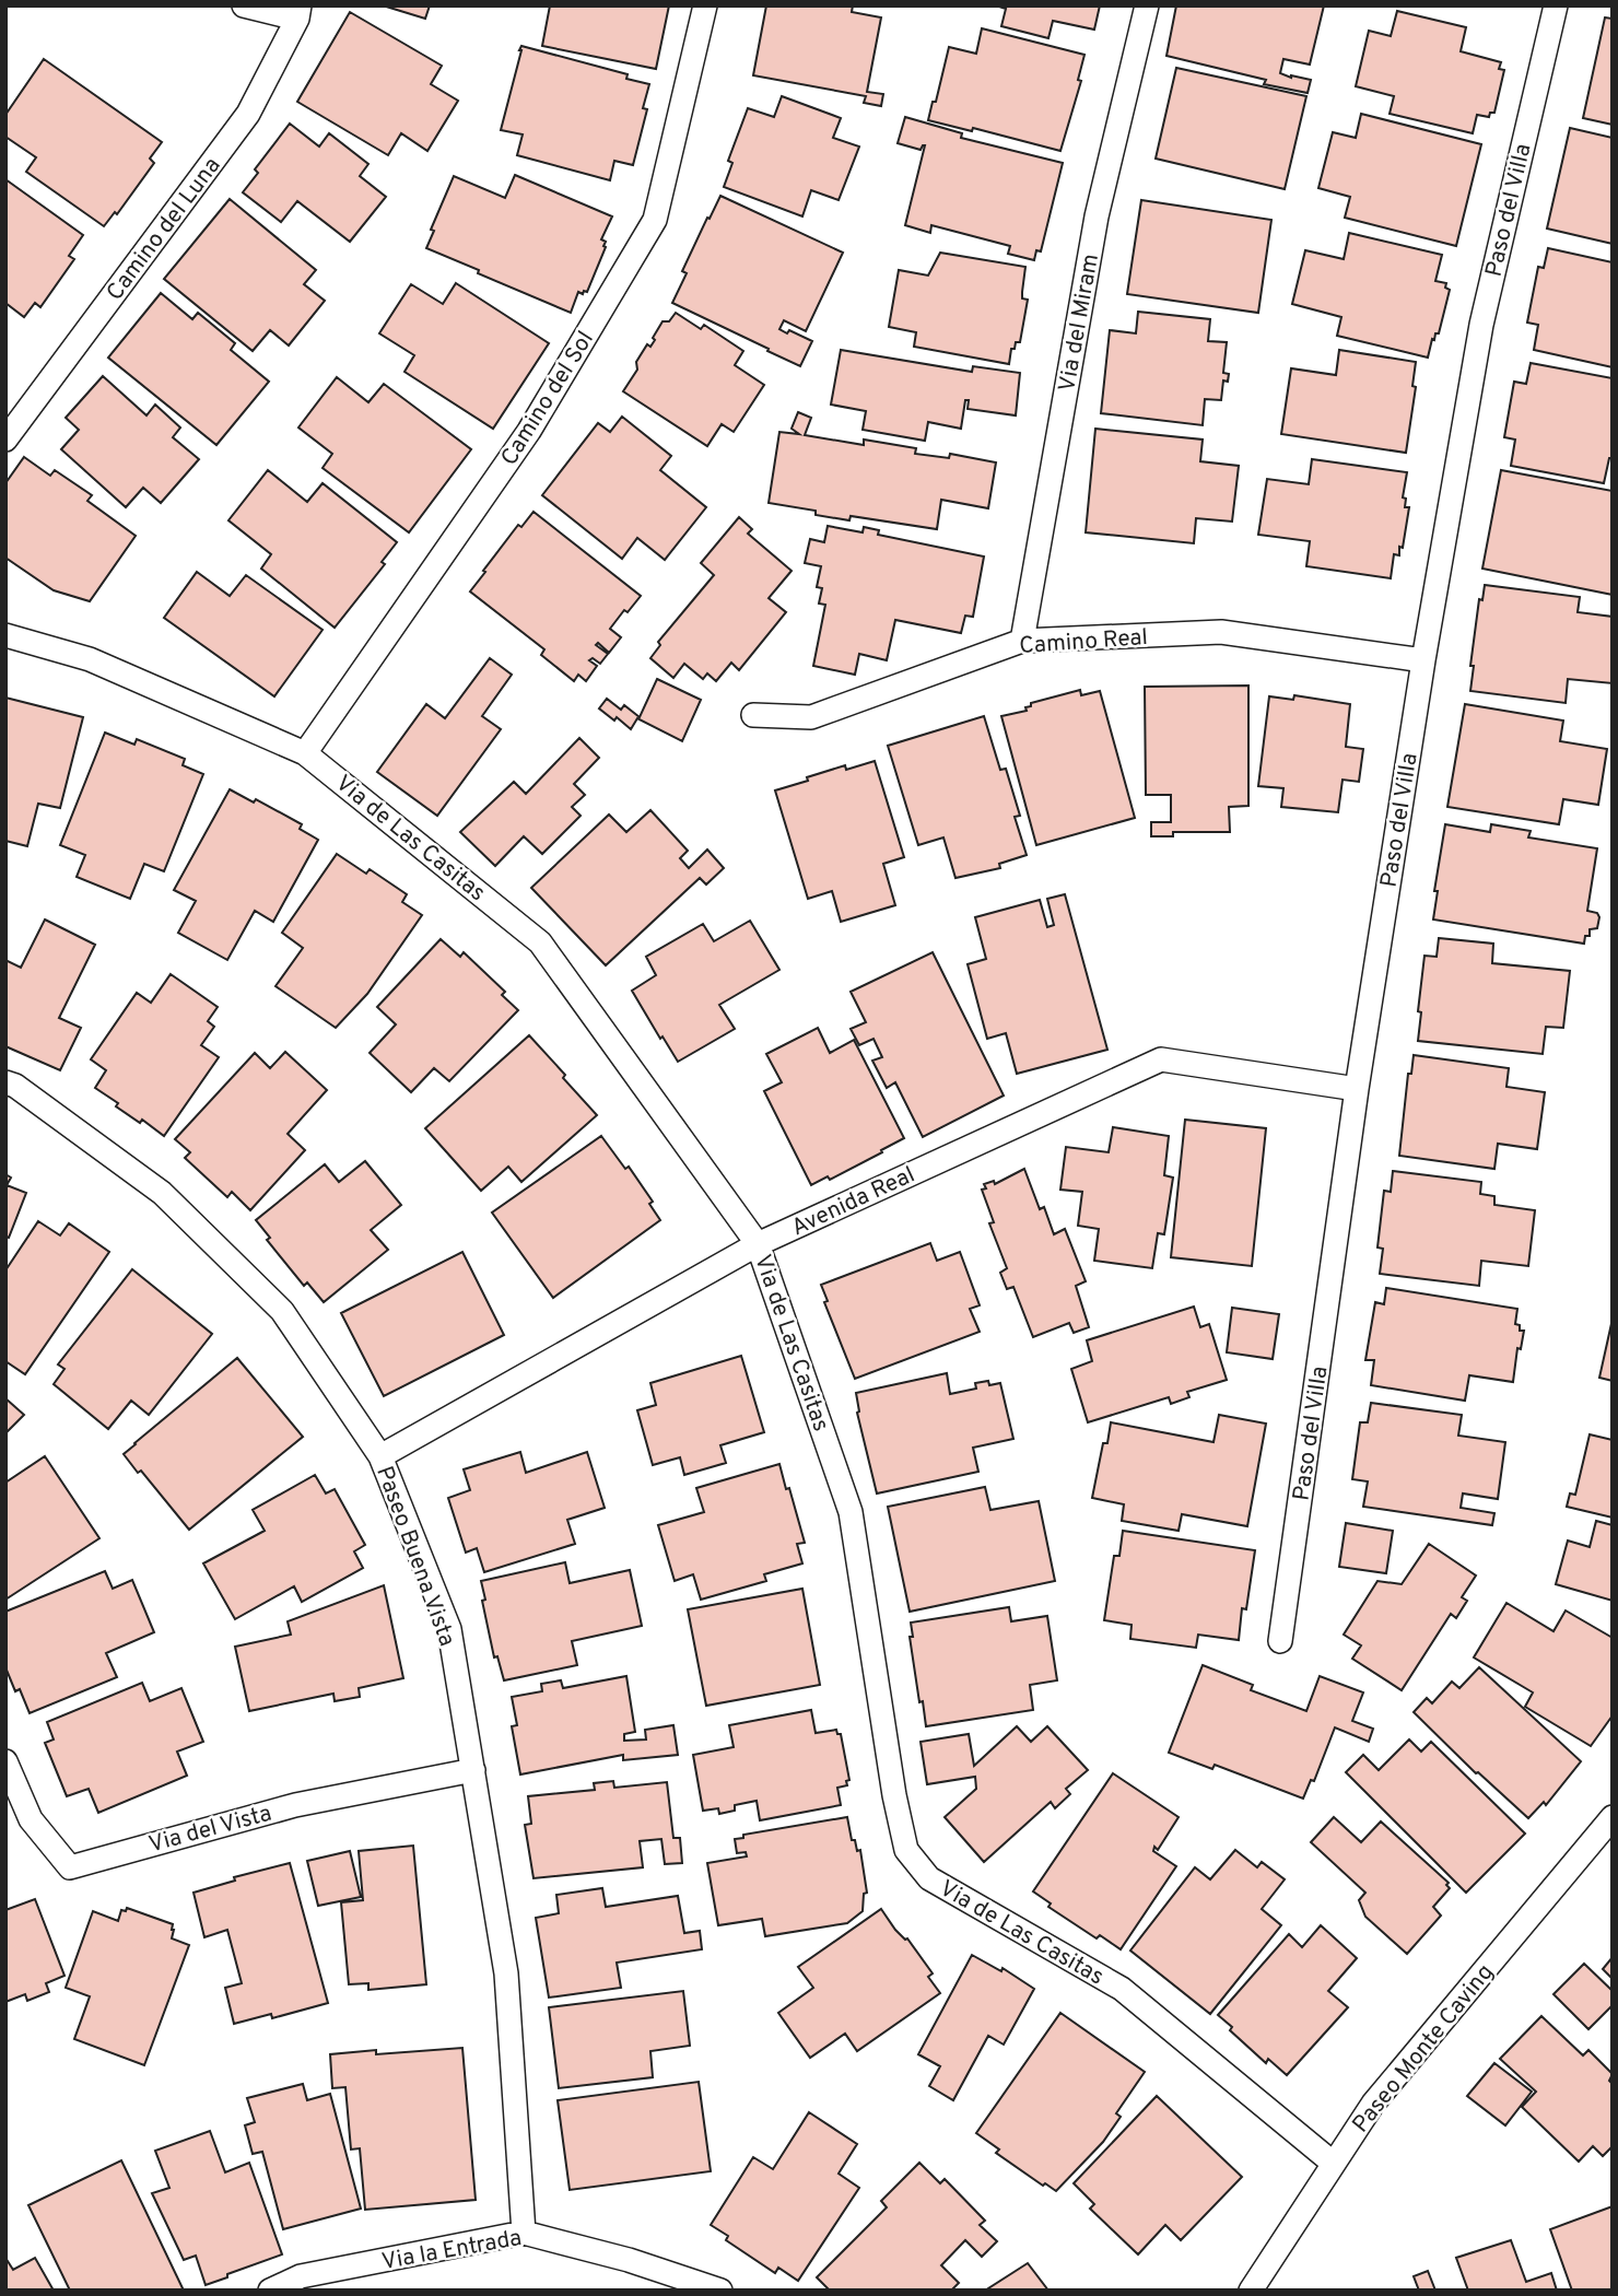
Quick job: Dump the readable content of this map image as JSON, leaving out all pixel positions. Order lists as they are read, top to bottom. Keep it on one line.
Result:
{"streets":{"lane":["Paso del Villa","Camino del Luna","Via del Miram","Camino del Sol","Camino Real","Via de Las Casitas","Avenida Real","Paseo Buena Vista","Via del Vista","Paseo Monte Caving","Via la Entrada"]},"crossings":[["Paso del Villa","Camino Real"],["Paso del Villa","Avenida Real"],["Via del Miram","Camino Real"],["Camino del Sol","Via de Las Casitas"],["Via de Las Casitas","Avenida Real"],["Via de Las Casitas","Paseo Monte Caving"],["Avenida Real","Paseo Buena Vista"],["Paseo Buena Vista","Via del Vista"],["Paseo Buena Vista","Via la Entrada"]]}
